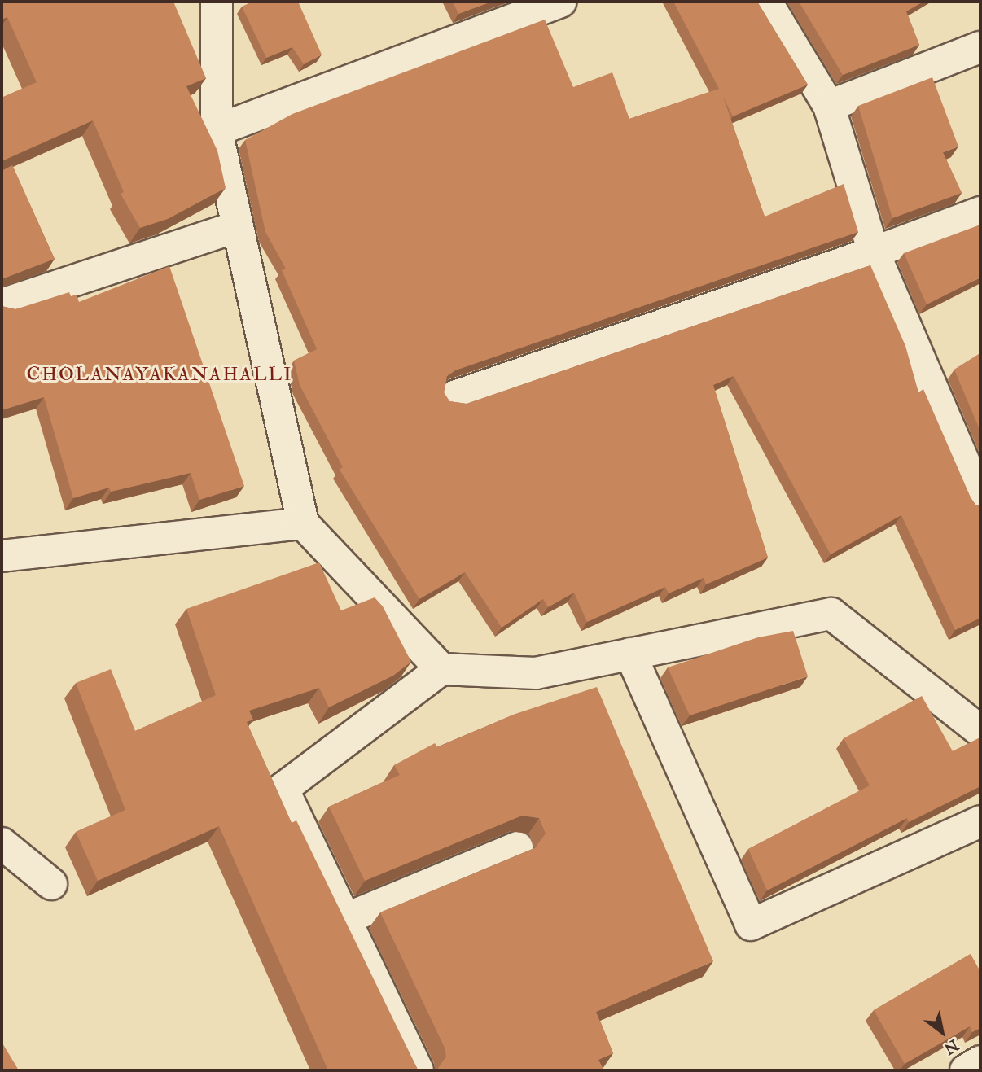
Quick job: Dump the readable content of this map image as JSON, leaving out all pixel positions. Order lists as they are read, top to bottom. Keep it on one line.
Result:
{"districts":["CHOLANAYAKANAHALLI"],"north":"bottom right"}
